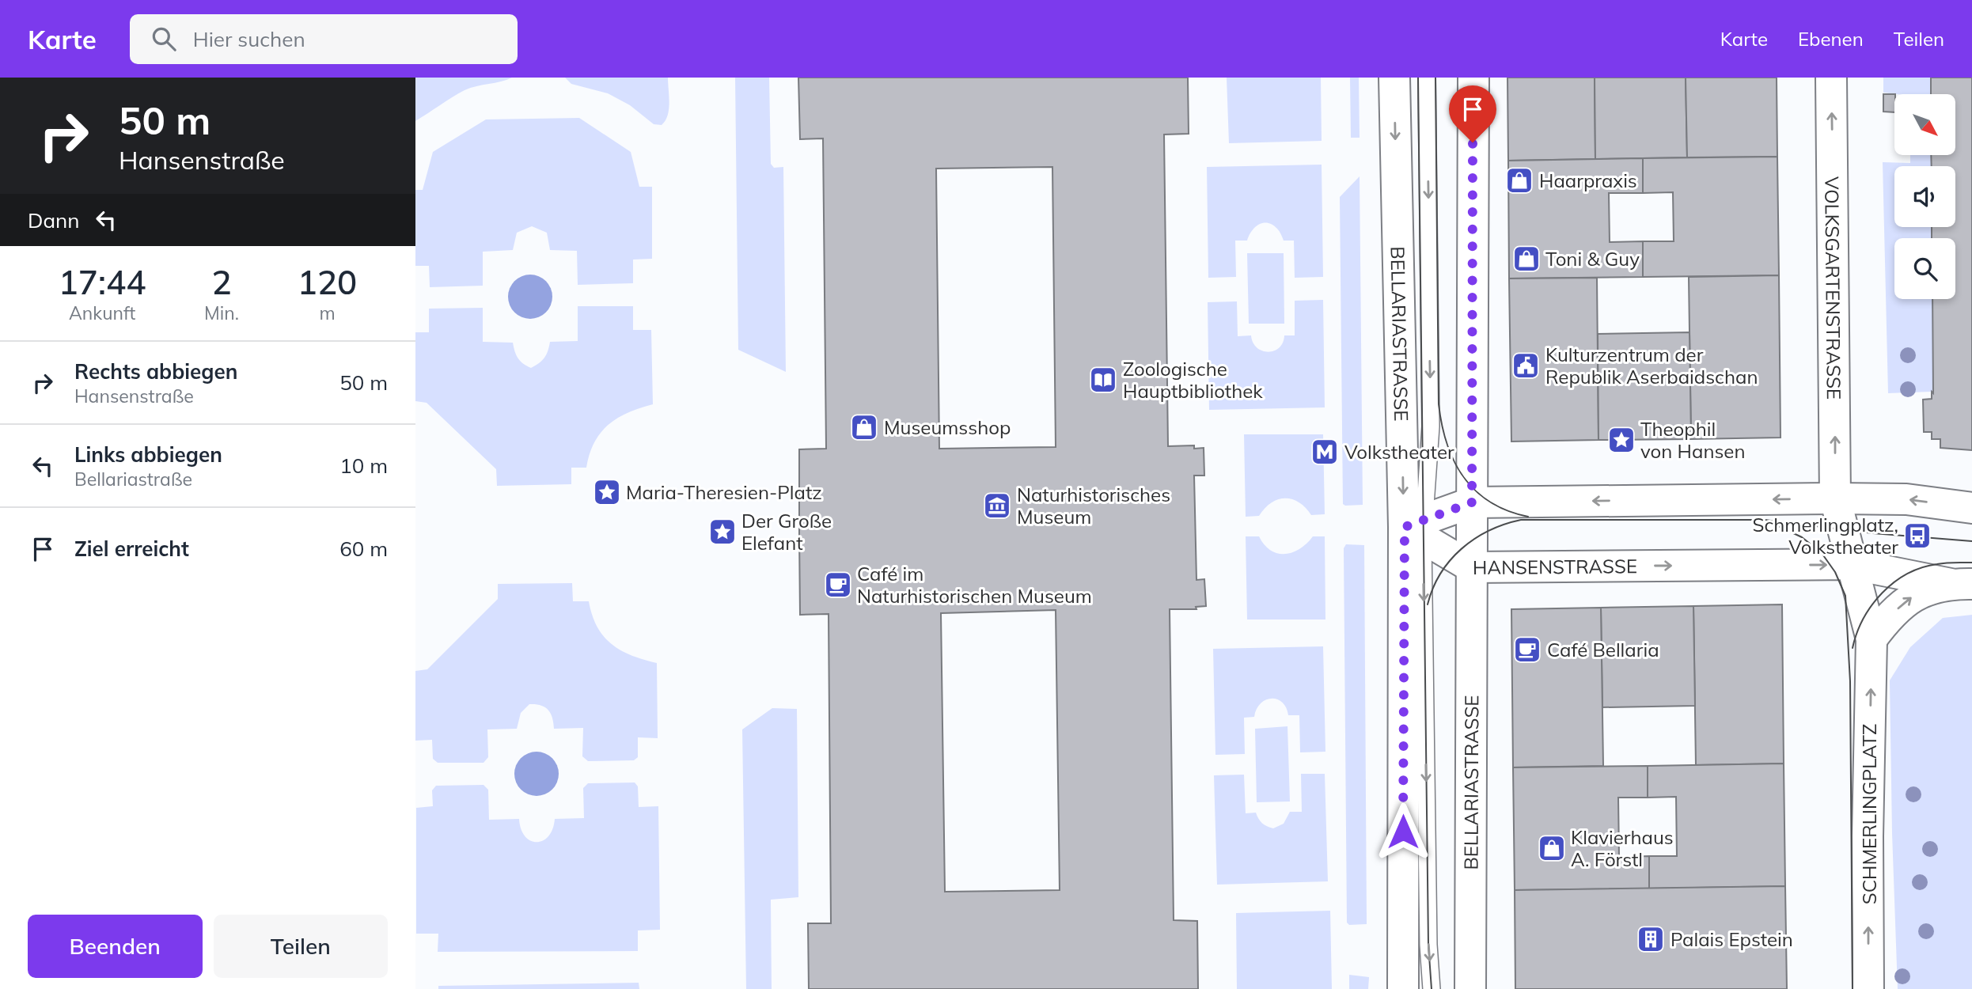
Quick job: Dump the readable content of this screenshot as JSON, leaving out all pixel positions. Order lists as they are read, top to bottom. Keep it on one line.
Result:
{"streets":{"street":["VOLKSGARTENSTRASSE","BELLARIASTRASSE","HANSENSTRASSE","SCHMERLINGPLATZ"]},"crossings":[["VOLKSGARTENSTRASSE","SCHMERLINGPLATZ"],["BELLARIASTRASSE","HANSENSTRASSE"],["HANSENSTRASSE","SCHMERLINGPLATZ"]],"one_way":["VOLKSGARTENSTRASSE","SCHMERLINGPLATZ"],"places":{"shop":["Haarpraxis","Toni & Guy","Museumsshop","Klavierhaus A. Förstl"],"public building":["Kulturzentrum der Republik Aserbaidschan"],"library":["Zoologische Hauptbibliothek"],"place":["Theophil von Hansen","Maria-Theresien-Platz","Der Große Elefant"],"metro station":["Volkstheater"],"museum":["Naturhistorisches Museum"],"bus stop":["Schmerlingplatz, Volkstheater"],"cafe":["Café im Naturhistorischen Museum","Café Bellaria"],"building":["Palais Epstein"]},"north":"bottom right","page":{"header":"Karte","search":"Hier suchen","nav":["Karte","Ebenen","Teilen"],"turn":["50 m","Hansenstraße"],"then":"Dann","eta":["17:44","Ankunft","2","Min.","120","m"],"list":[{"name":"Rechts abbiegen","note":"Hansenstraße","value":"50 m"},{"name":"Links abbiegen","note":"Bellariastraße","value":"10 m"},{"name":"Ziel erreicht","value":"60 m"}],"buttons":["Beenden","Teilen"]}}
